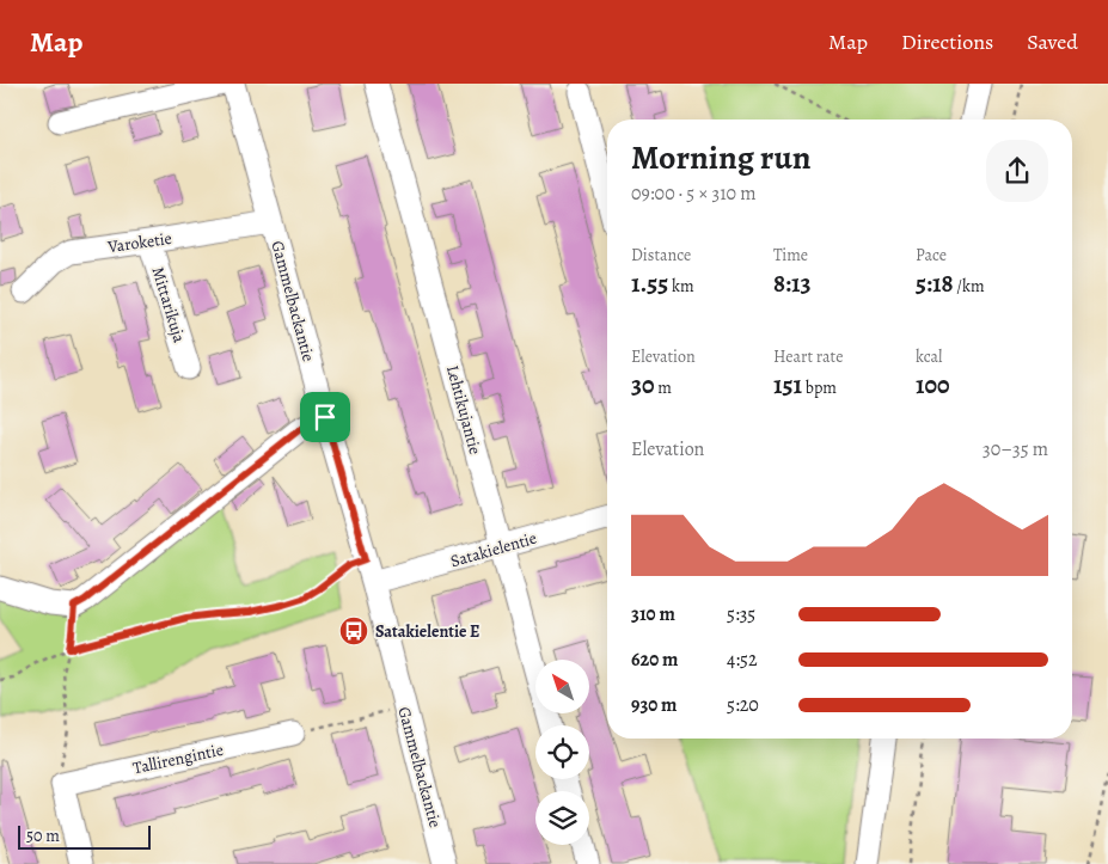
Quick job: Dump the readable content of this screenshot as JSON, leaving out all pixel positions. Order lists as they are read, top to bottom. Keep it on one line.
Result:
{"streets":{"street":["Varoketie","Gammelbackantie","Mittarikuja","Lehtikujantie","Satakielentie","Tallirengintie"]},"crossings":[["Varoketie","Gammelbackantie"],["Varoketie","Mittarikuja"],["Gammelbackantie","Satakielentie"],["Lehtikujantie","Satakielentie"]],"places":{"bus stop":["Satakielentie E"]},"scale_bar":"50 m","north":"top left","page":{"header":"Map","nav":["Map","Directions","Saved"],"heading":["Morning run","09:00 · 5 × 310 m"],"stats":[["Distance","1.55 km"],["Time","8:13"],["Pace","5:18 /km"],["Elevation","30 m"],["Heart rate","151 bpm"],["kcal","100"]],"chart":["Elevation","30–35 m"],"list":[{"name":"310 m","note":"5:35"},{"name":"620 m","note":"4:52"},{"name":"930 m","note":"5:20"}],"scale":"50 m"}}
